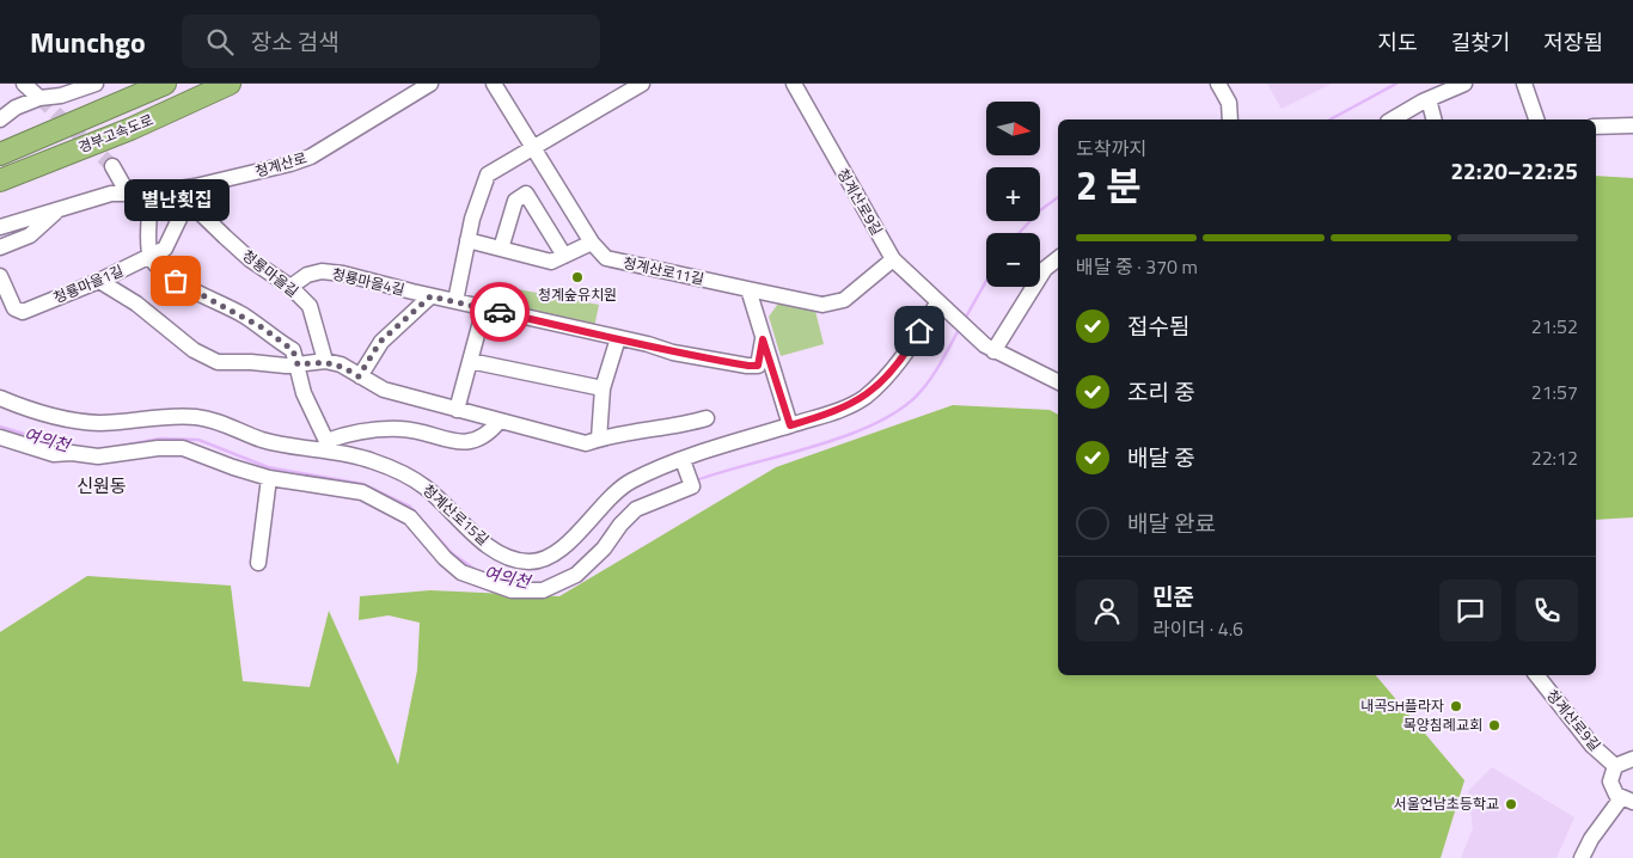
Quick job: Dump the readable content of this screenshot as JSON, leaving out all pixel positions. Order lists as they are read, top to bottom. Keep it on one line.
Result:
{"streets":{"highway":["경부고속도로"],"street":["청계산로","청계산로9길","청계산로11길","청룡마을길","청룡마을4길","청룡마을1길","청계산로15길"]},"crossings":[["청계산로","청룡마을길"],["청계산로","청룡마을1길"],["청계산로9길","청계산로11길"],["청계산로9길","청계산로15길"],["청룡마을길","청룡마을4길"],["청룡마을길","청룡마을1길"]],"districts":["신원동"],"water":["여의천"],"places":["청계숲유치원","별난횟집","내곡SH플라자","목양침례교회","서울언남초등학교"],"north":"right","page":{"header":"Munchgo","search":"장소 검색","nav":["지도","길찾기","저장됨"],"map_buttons":["+","−"],"heading":["2 분","도착까지","22:20–22:25"],"panel":["민준","라이더 · 4.6"],"bubble":"별난횟집","bar":"배달 중 · 370 m","list":[["접수됨","21:52"],["조리 중","21:57"],["배달 중","22:12"],"배달 완료"]}}
